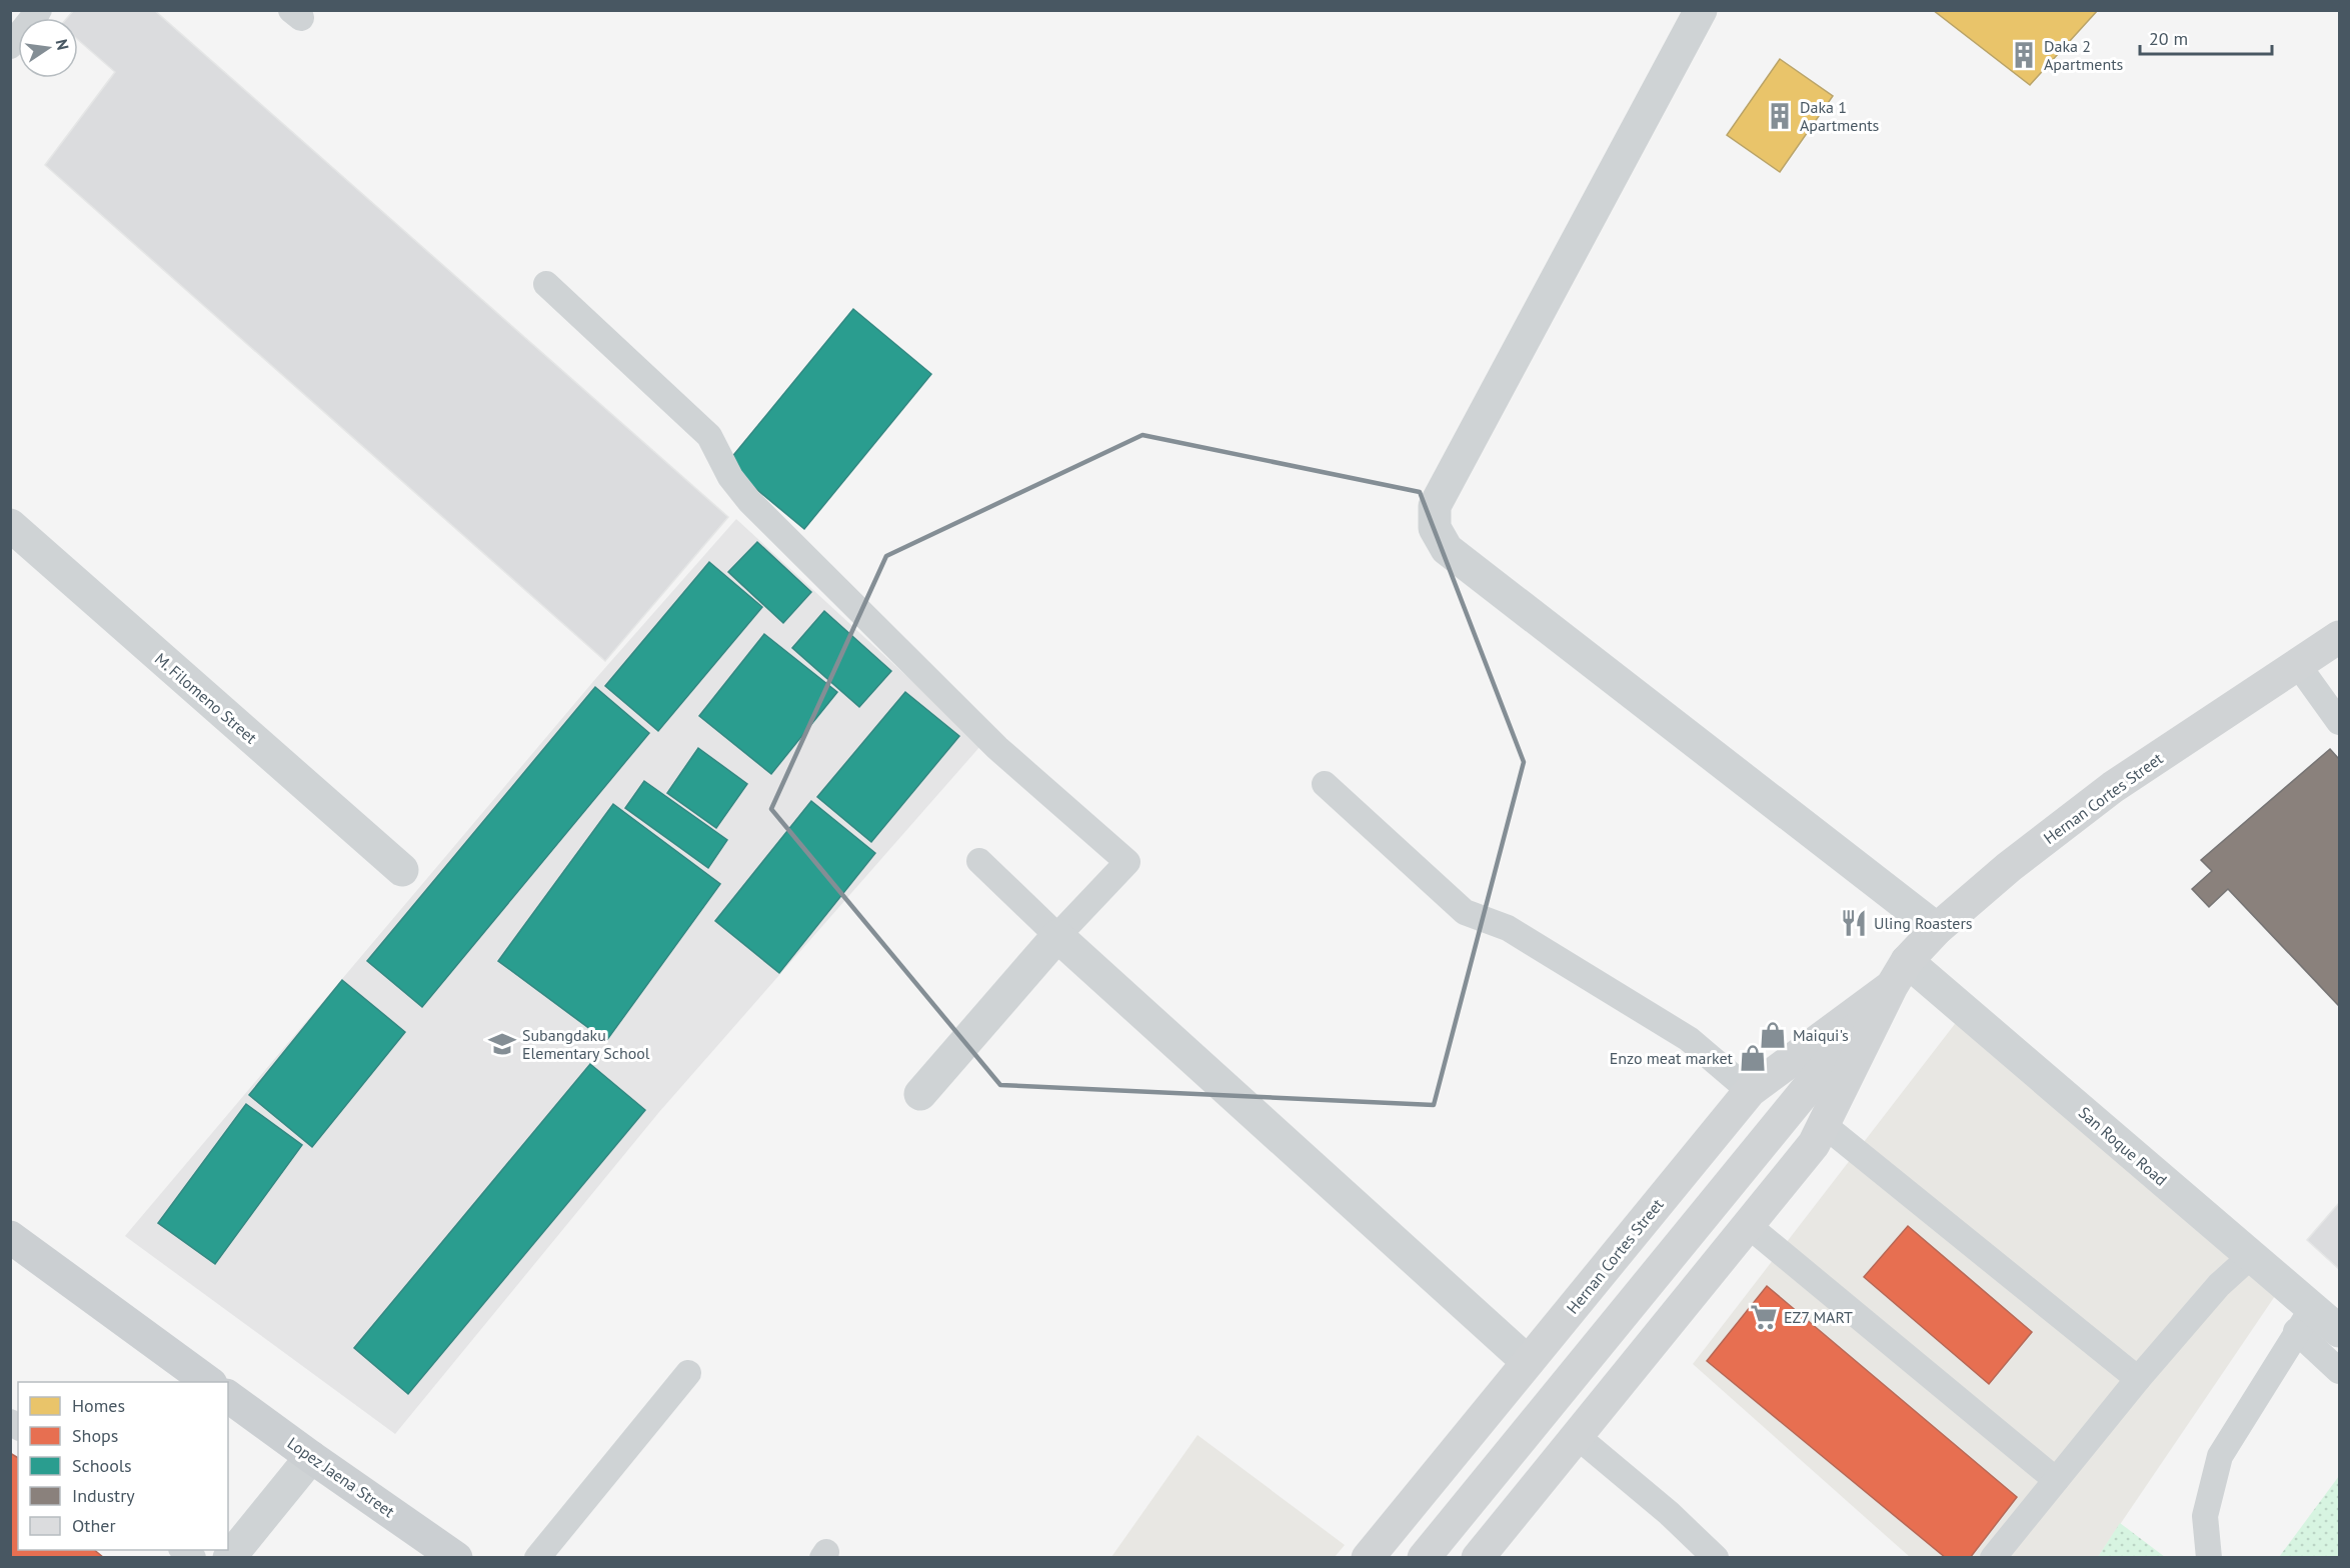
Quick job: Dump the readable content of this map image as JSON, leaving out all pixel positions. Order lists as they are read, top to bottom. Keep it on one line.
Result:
{"streets":{"main road":["Hernan Cortes Street","Lopez Jaena Street"],"street":["M. Filomeno Street","San Roque Road"]},"crossings":[["Hernan Cortes Street","San Roque Road"]],"places":{"building":["Daka 2 Apartments","Daka 1 Apartments"],"restaurant":["Uling Roasters"],"shop":["Maiqui's","Enzo meat market"],"school or university":["Subangdaku Elementary School"],"supermarket":["EZ7 MART"]},"legend":["Homes","Shops","Schools","Industry","Other"],"scale_bar":"20 m","north":"right"}
